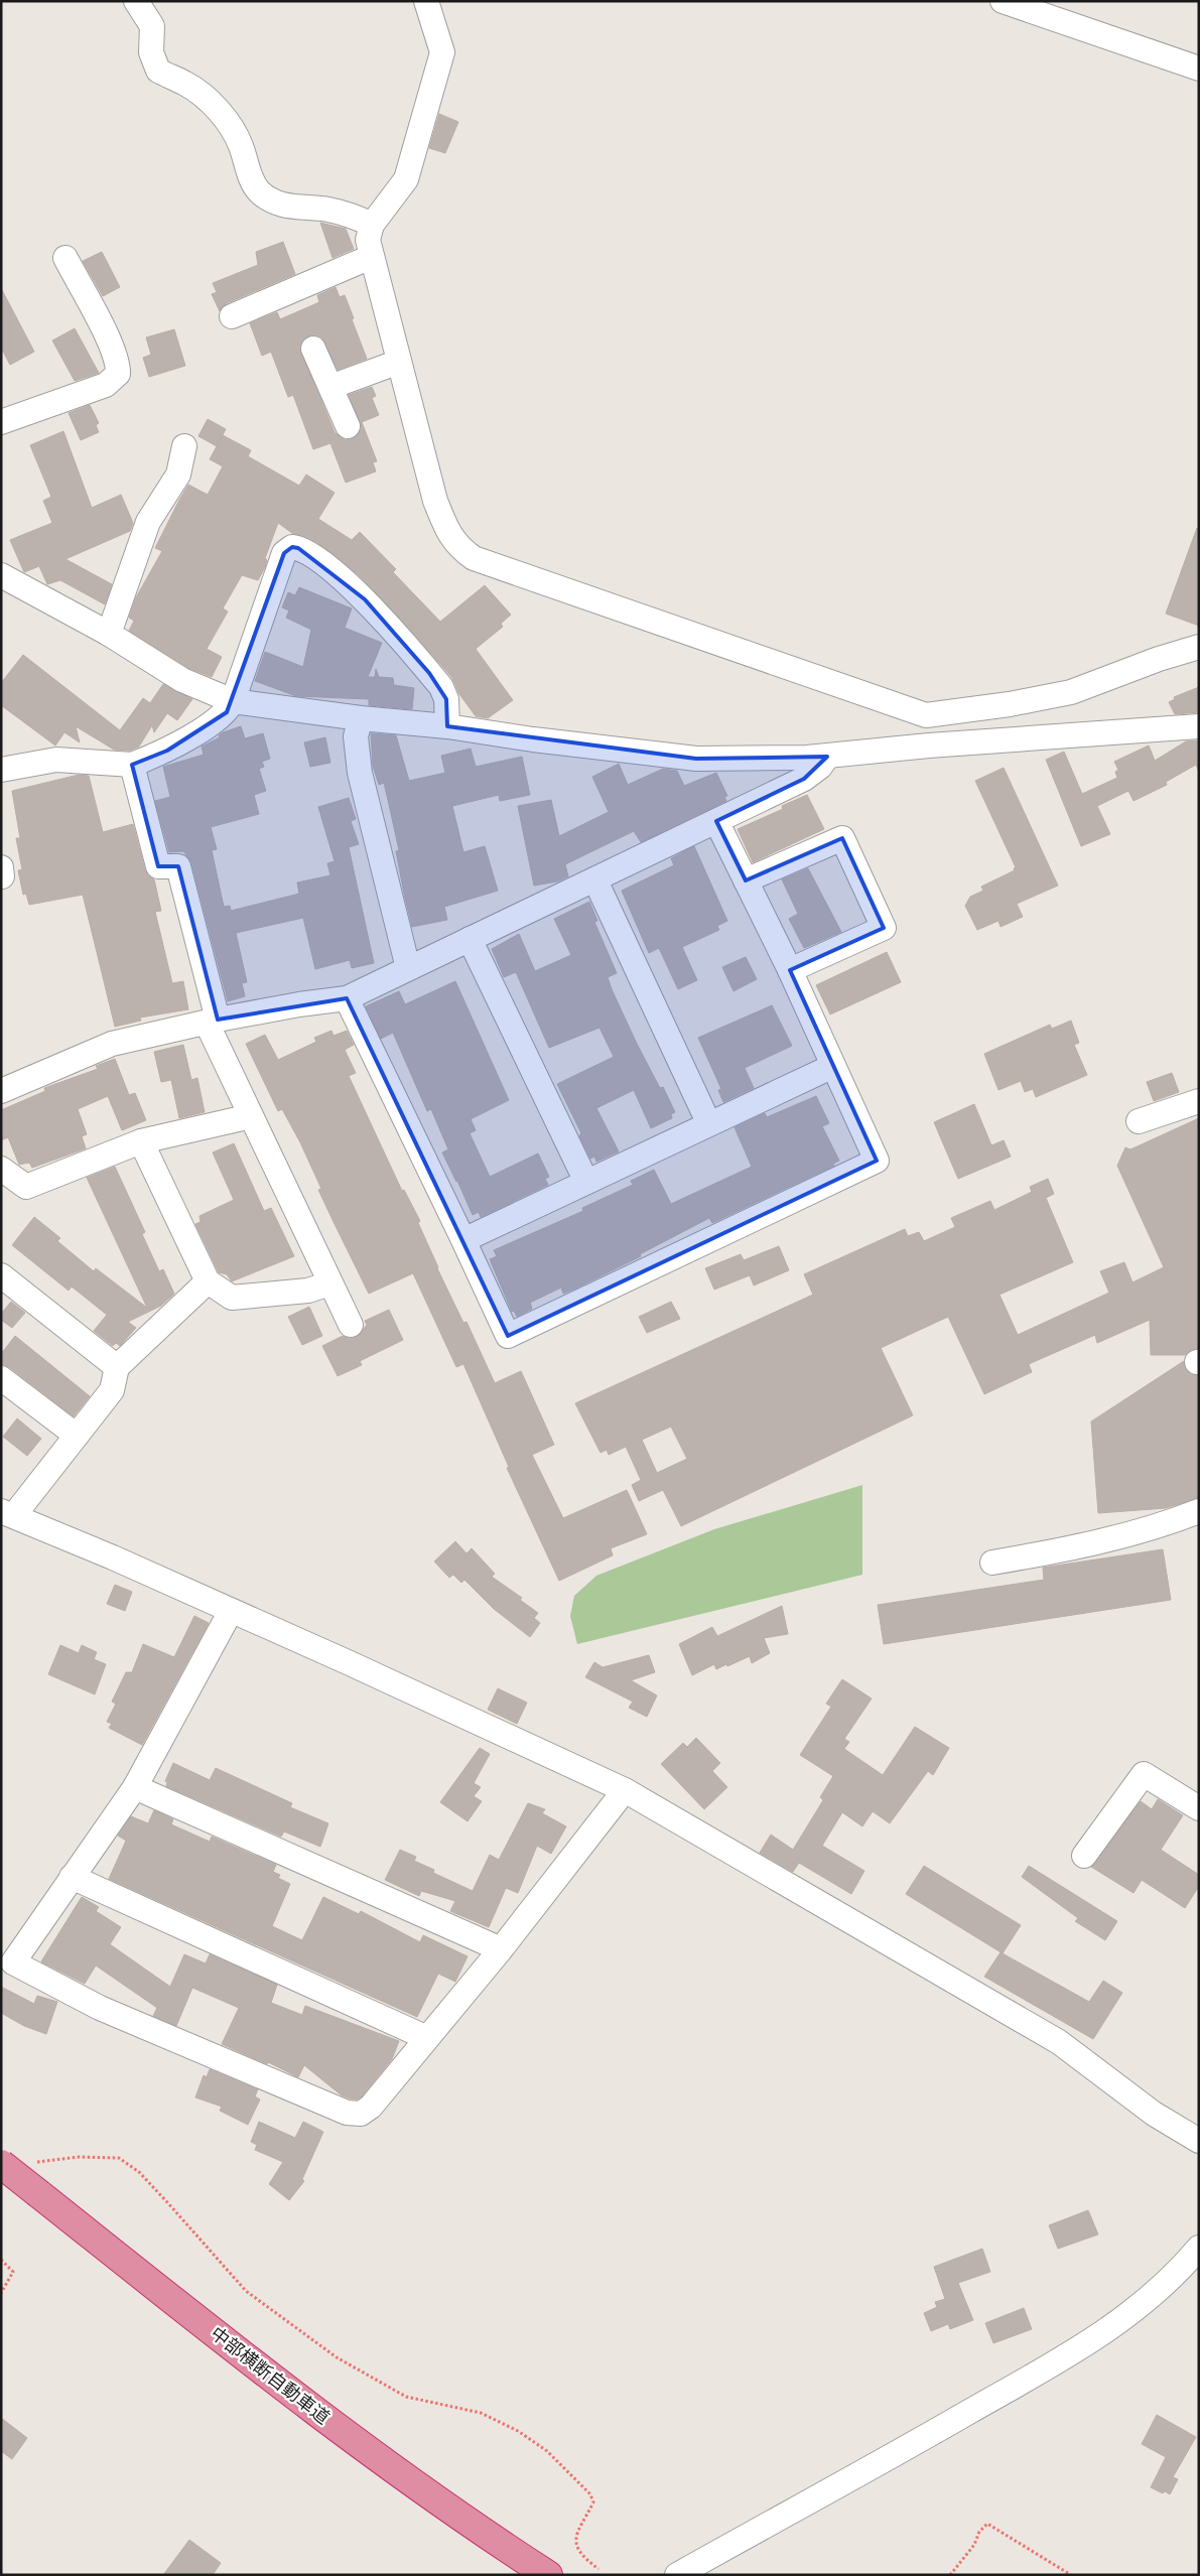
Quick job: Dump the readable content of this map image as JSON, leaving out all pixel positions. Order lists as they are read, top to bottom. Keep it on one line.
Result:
{"streets":{"highway":["中部横断自動車道"]}}
